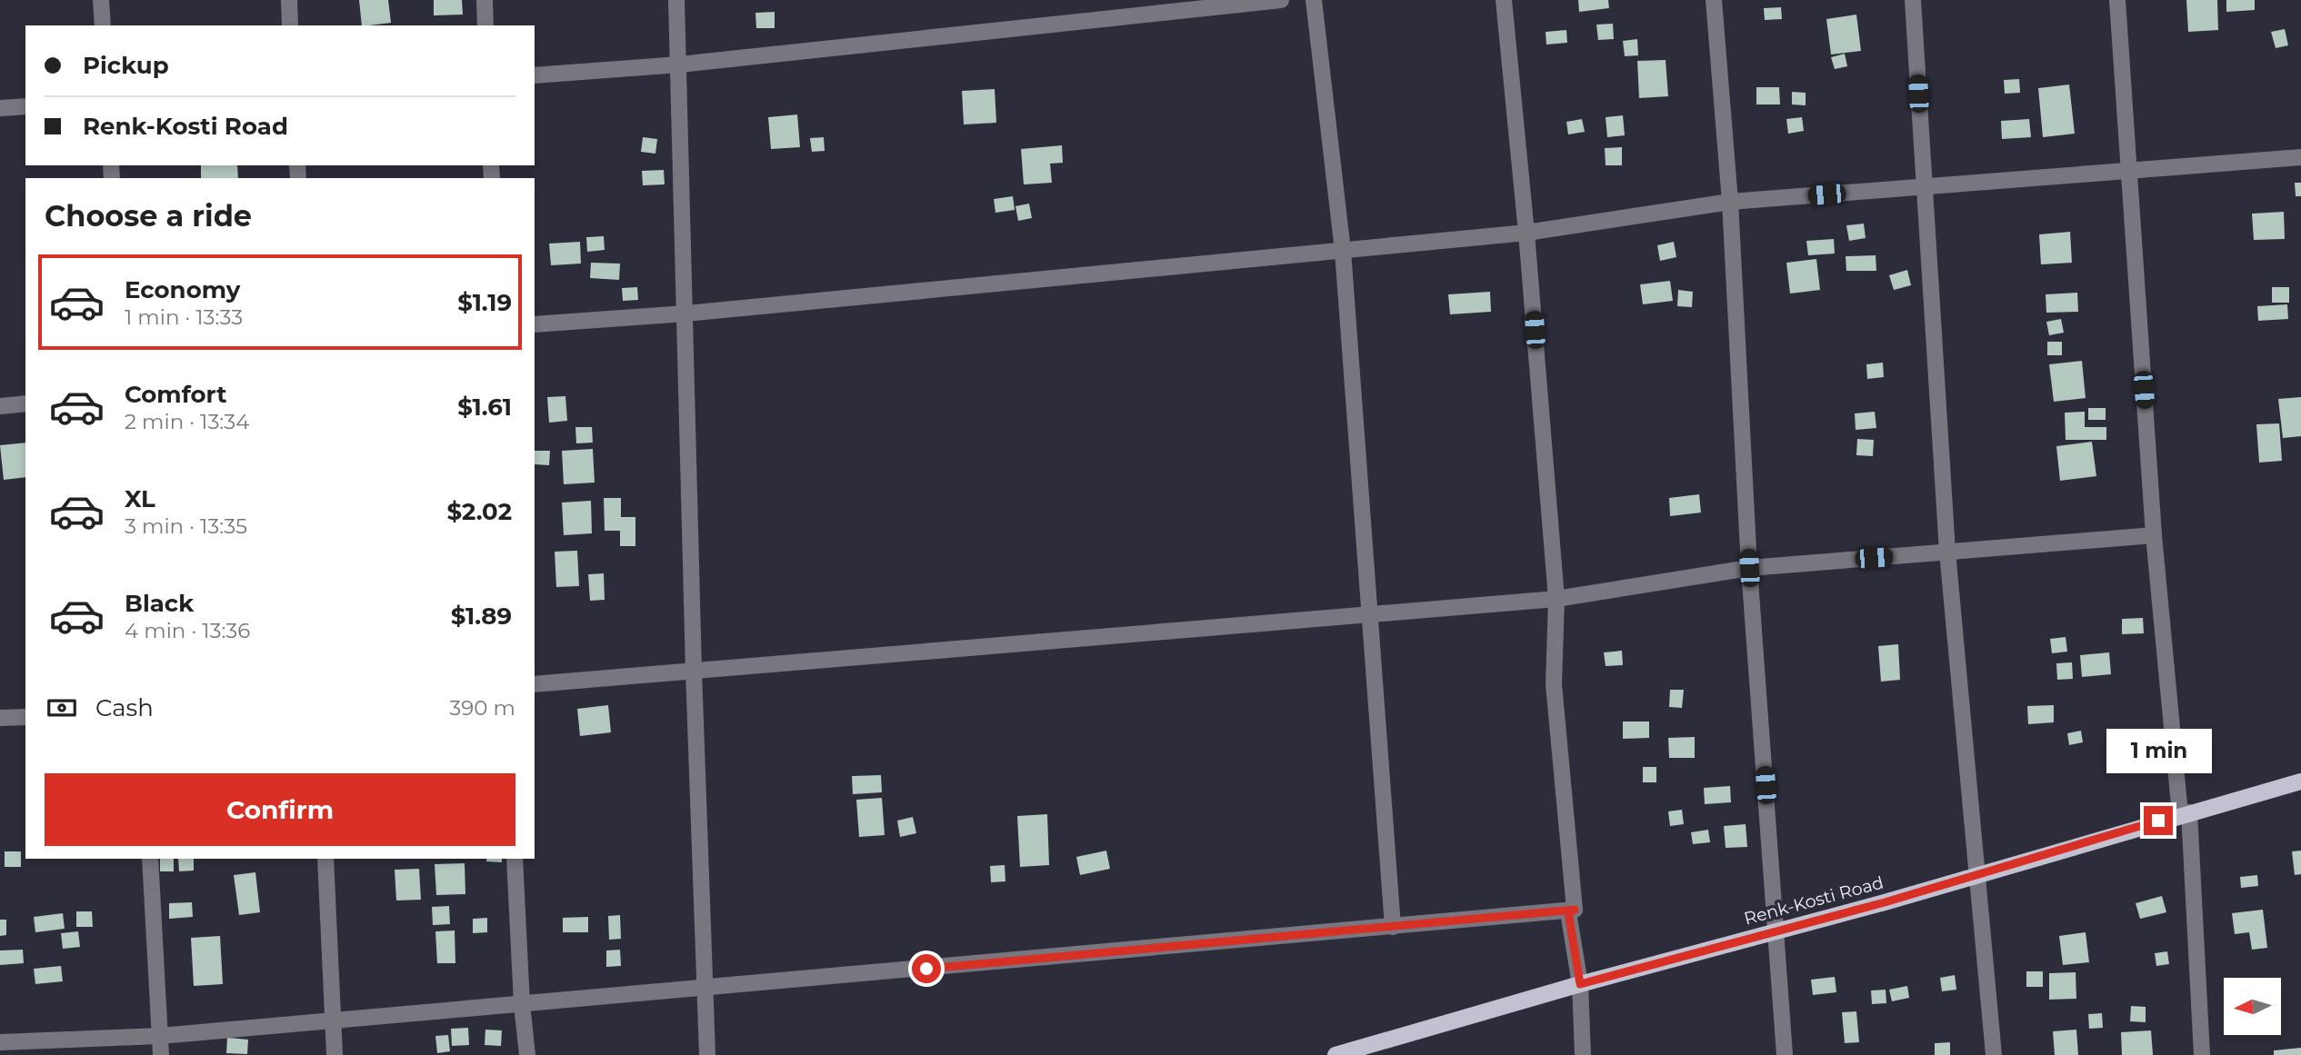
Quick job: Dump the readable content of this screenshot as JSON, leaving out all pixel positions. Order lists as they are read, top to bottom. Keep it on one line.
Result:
{"streets":{"main road":["Renk-Kosti Road"]},"north":"left","page":{"banner":["Pickup","Renk-Kosti Road"],"heading":"Choose a ride","list":[{"name":"Economy","note":"1 min · 13:33","value":"$1.19"},{"name":"Comfort","note":"2 min · 13:34","value":"$1.61"},{"name":"XL","note":"3 min · 13:35","value":"$2.02"},{"name":"Black","note":"4 min · 13:36","value":"$1.89"}],"pay":["Cash","390 m"],"bubble":"1 min","buttons":"Confirm"}}
